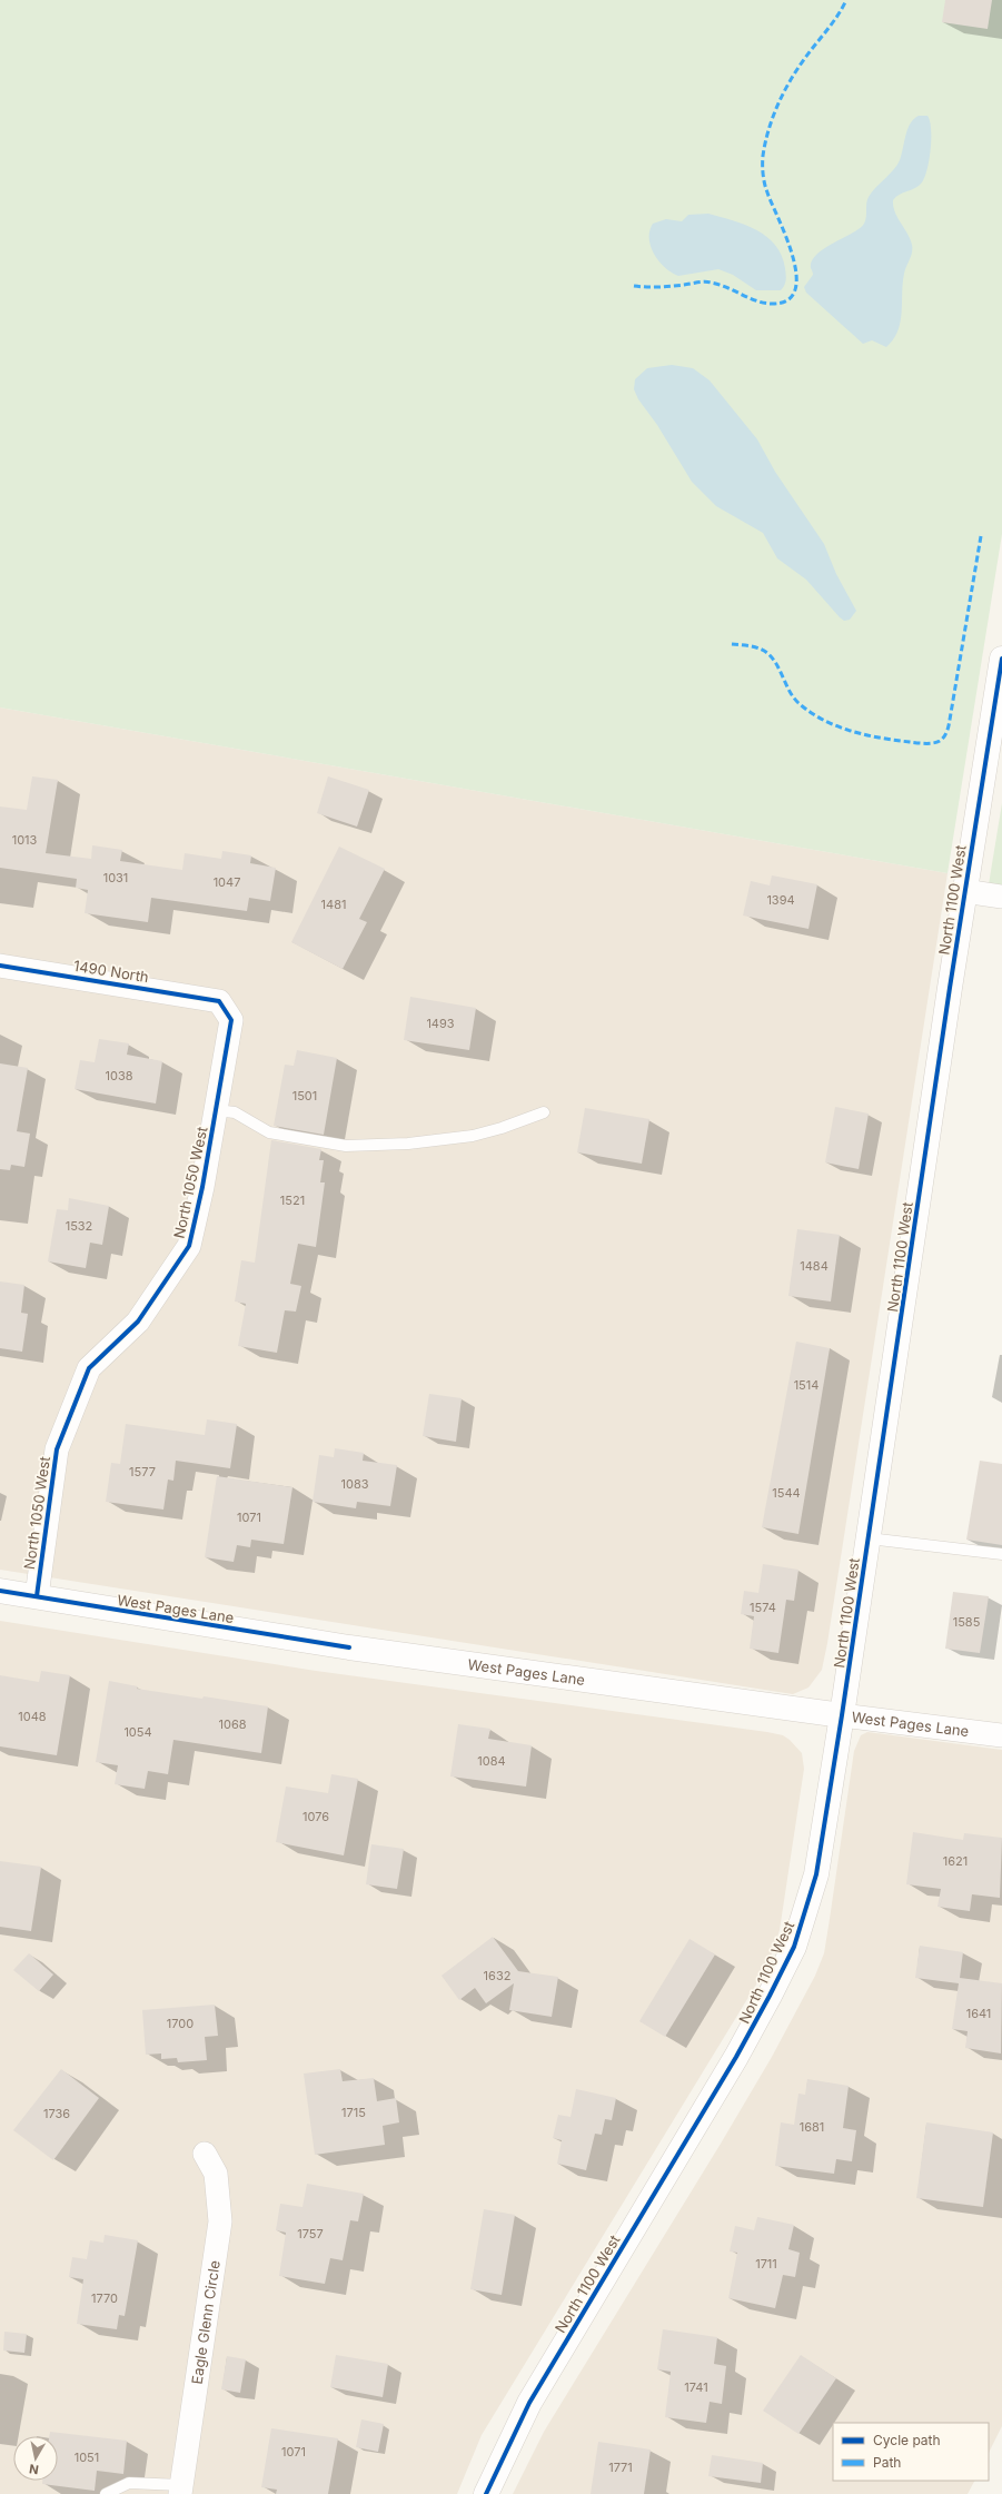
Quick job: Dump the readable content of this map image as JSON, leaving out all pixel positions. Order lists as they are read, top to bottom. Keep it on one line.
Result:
{"streets":{"street":["North 1100 West","1490 North","North 1050 West","West Pages Lane","Eagle Glenn Circle"]},"crossings":[["North 1100 West","West Pages Lane"],["1490 North","North 1050 West"],["North 1050 West","West Pages Lane"]],"house_numbers":["1013","1031","1047","1394","1481","1493","1038","1501","1521","1532","1484","1514","1577","1083","1544","1071","1574","1585","1048","1068","1054","1084","1076","1621","1632","1641","1700","1715","1736","1681","1757","1711","1770","1741","1071","1051","1771"],"legend":["Cycle path","Path"],"north":"bottom"}
